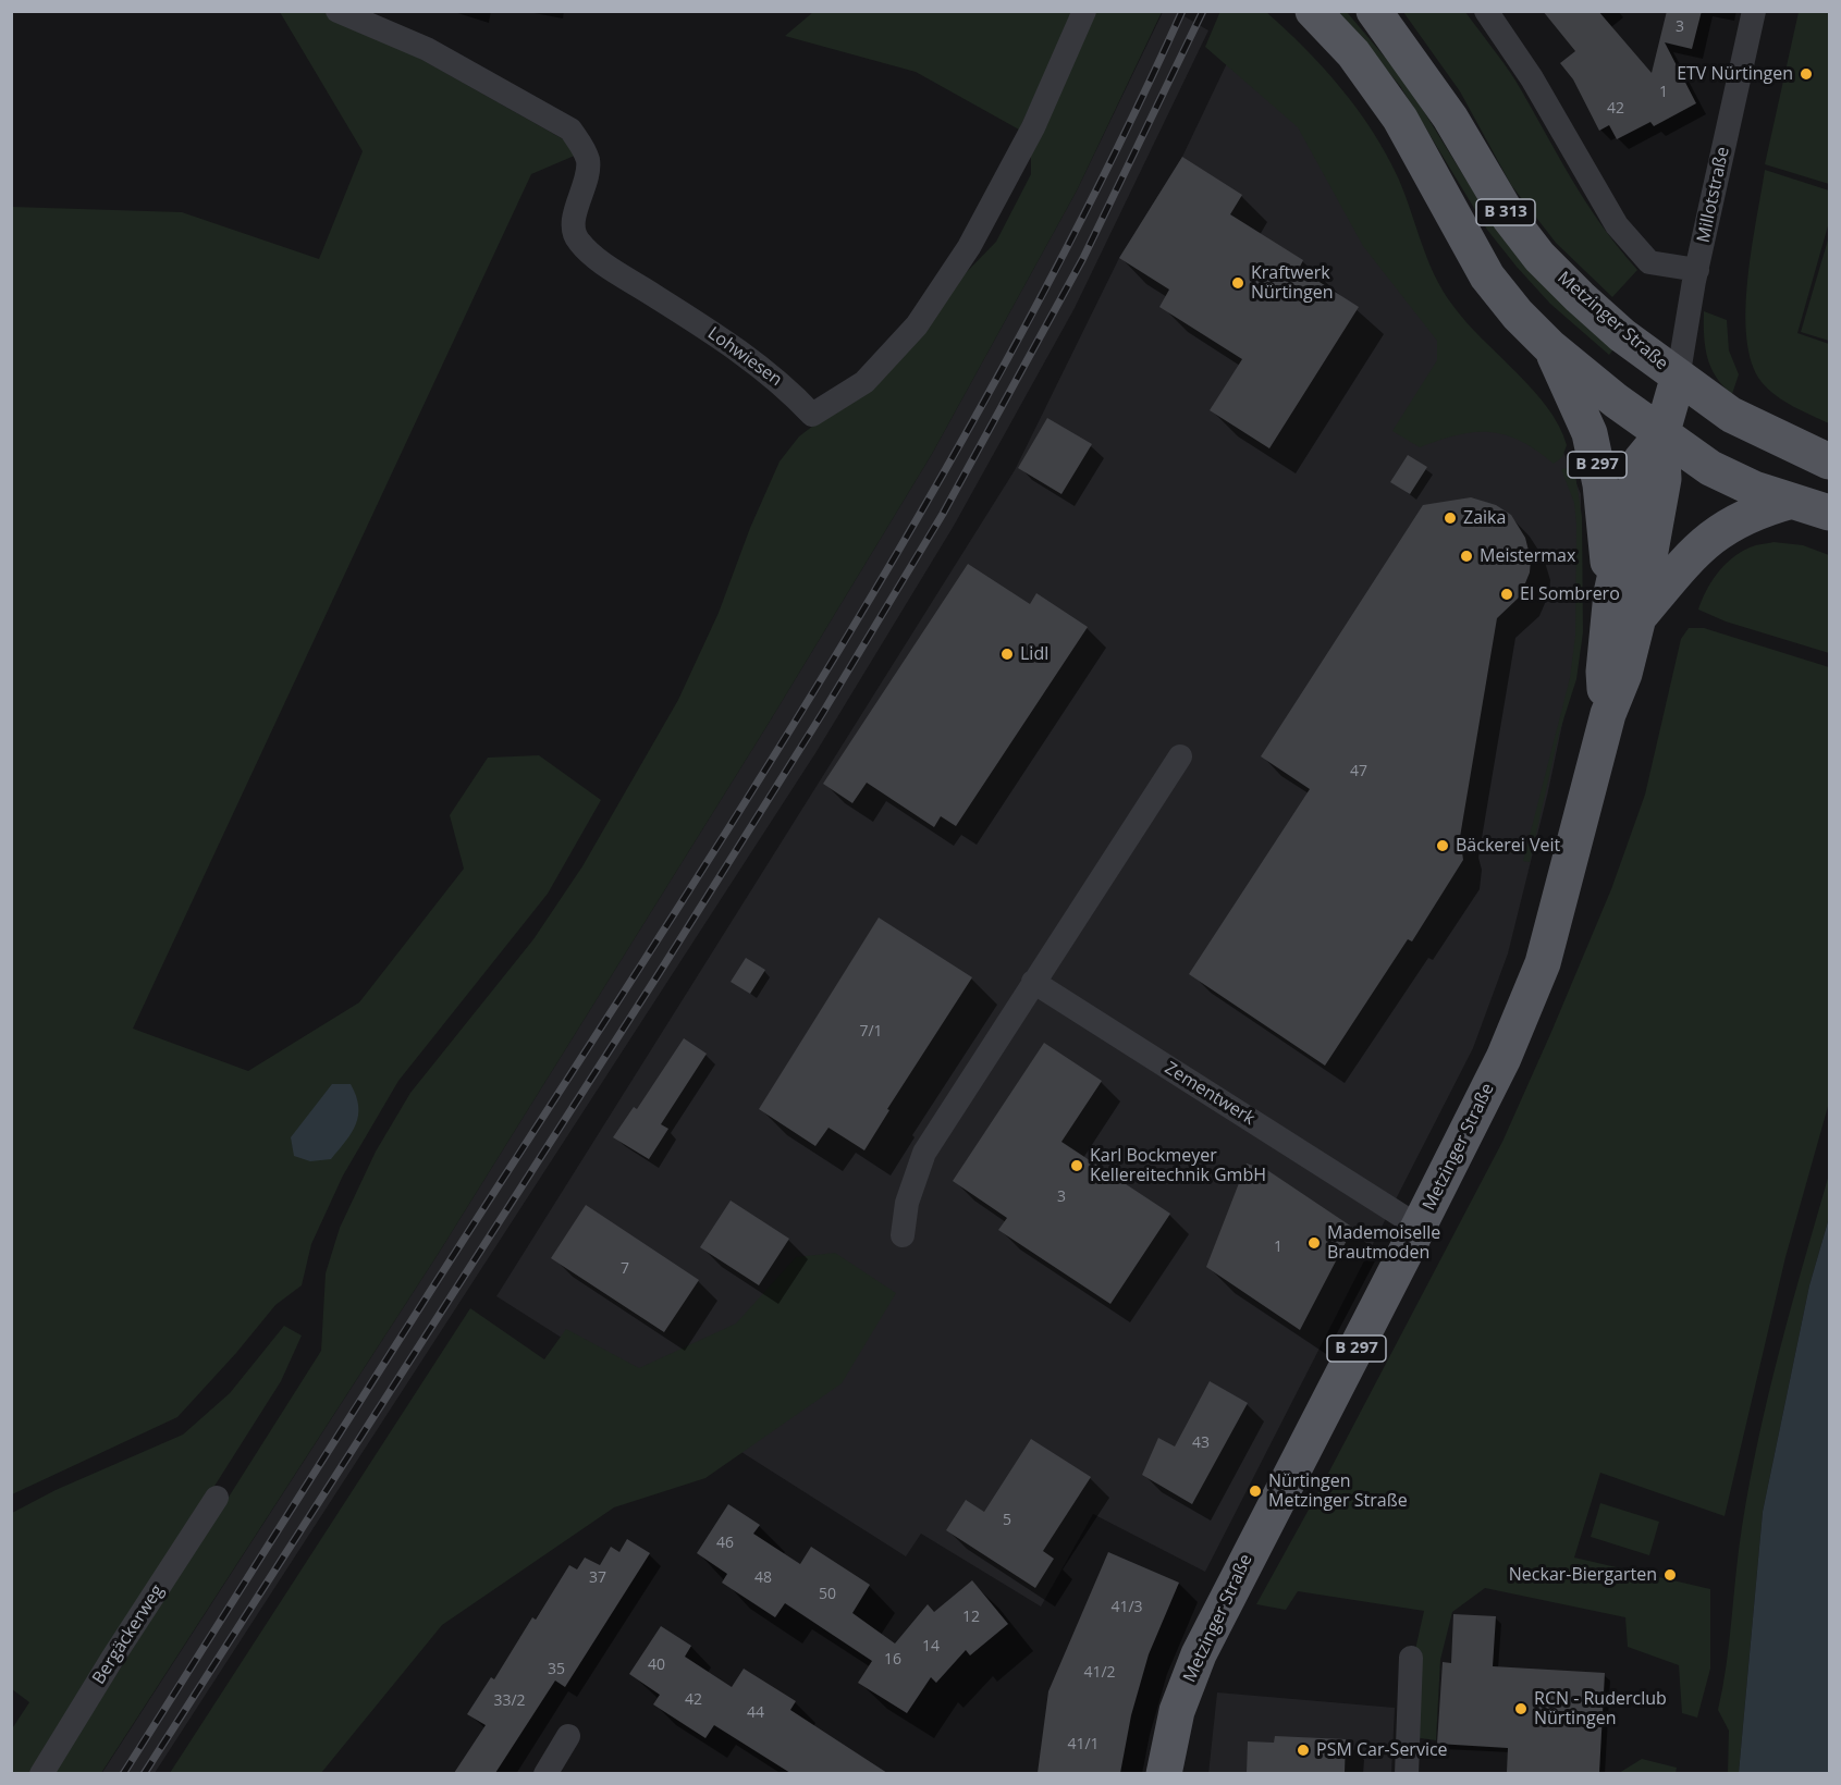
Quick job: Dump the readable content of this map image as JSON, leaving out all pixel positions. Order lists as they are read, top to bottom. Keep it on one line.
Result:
{"streets":{"main road":["B 313","Metzinger Straße","B 297"],"street":["Millotstraße","Lohwiesen","Zementwerk","Bergäckerweg"]},"crossings":[["Millotstraße","B 313"],["Millotstraße","Metzinger Straße"],["B 313","Metzinger Straße"],["B 313","B 297"],["Metzinger Straße","B 297"],["Metzinger Straße","Zementwerk"]],"places":["ETV Nürtingen","Kraftwerk Nürtingen","Zaika","Meistermax","El Sombrero","Lidl","Bäckerei Veit","Karl Bockmeyer Kellereitechnik GmbH","Mademoiselle Brautmoden","Nürtingen Metzinger Straße","Neckar-Biergarten","RCN - Ruderclub Nürtingen","PSM Car-Service"],"house_numbers":["3","1","42","47","7/1","3","1","7","43","5","46","37","48","50","41/3","12","14","16","40","35","41/2","42","33/2","44","41/1"]}
